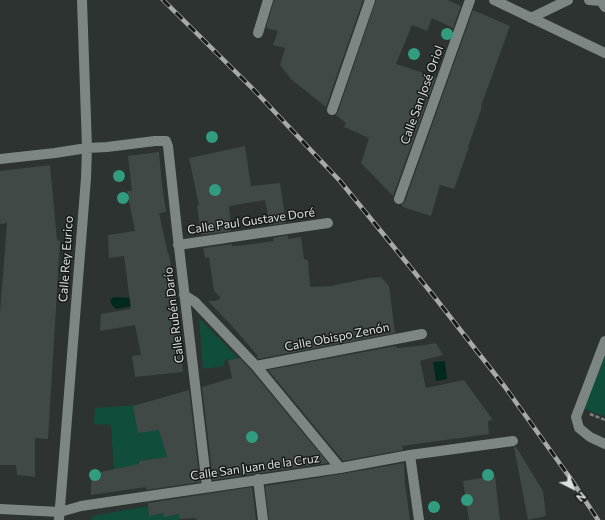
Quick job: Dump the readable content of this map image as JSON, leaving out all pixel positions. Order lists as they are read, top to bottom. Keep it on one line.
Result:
{"streets":{"street":["Calle San José Oriol","Calle Paul Gustave Doré","Calle Rey Eurico","Calle Rubén Darío","Calle Obispo Zenón","Calle San Juan de la Cruz"]},"crossings":[["Calle Paul Gustave Doré","Calle Rubén Darío"],["Calle Rey Eurico","Calle Rubén Darío"],["Calle Rey Eurico","Calle San Juan de la Cruz"],["Calle Rubén Darío","Calle San Juan de la Cruz"]],"north":"bottom right"}
